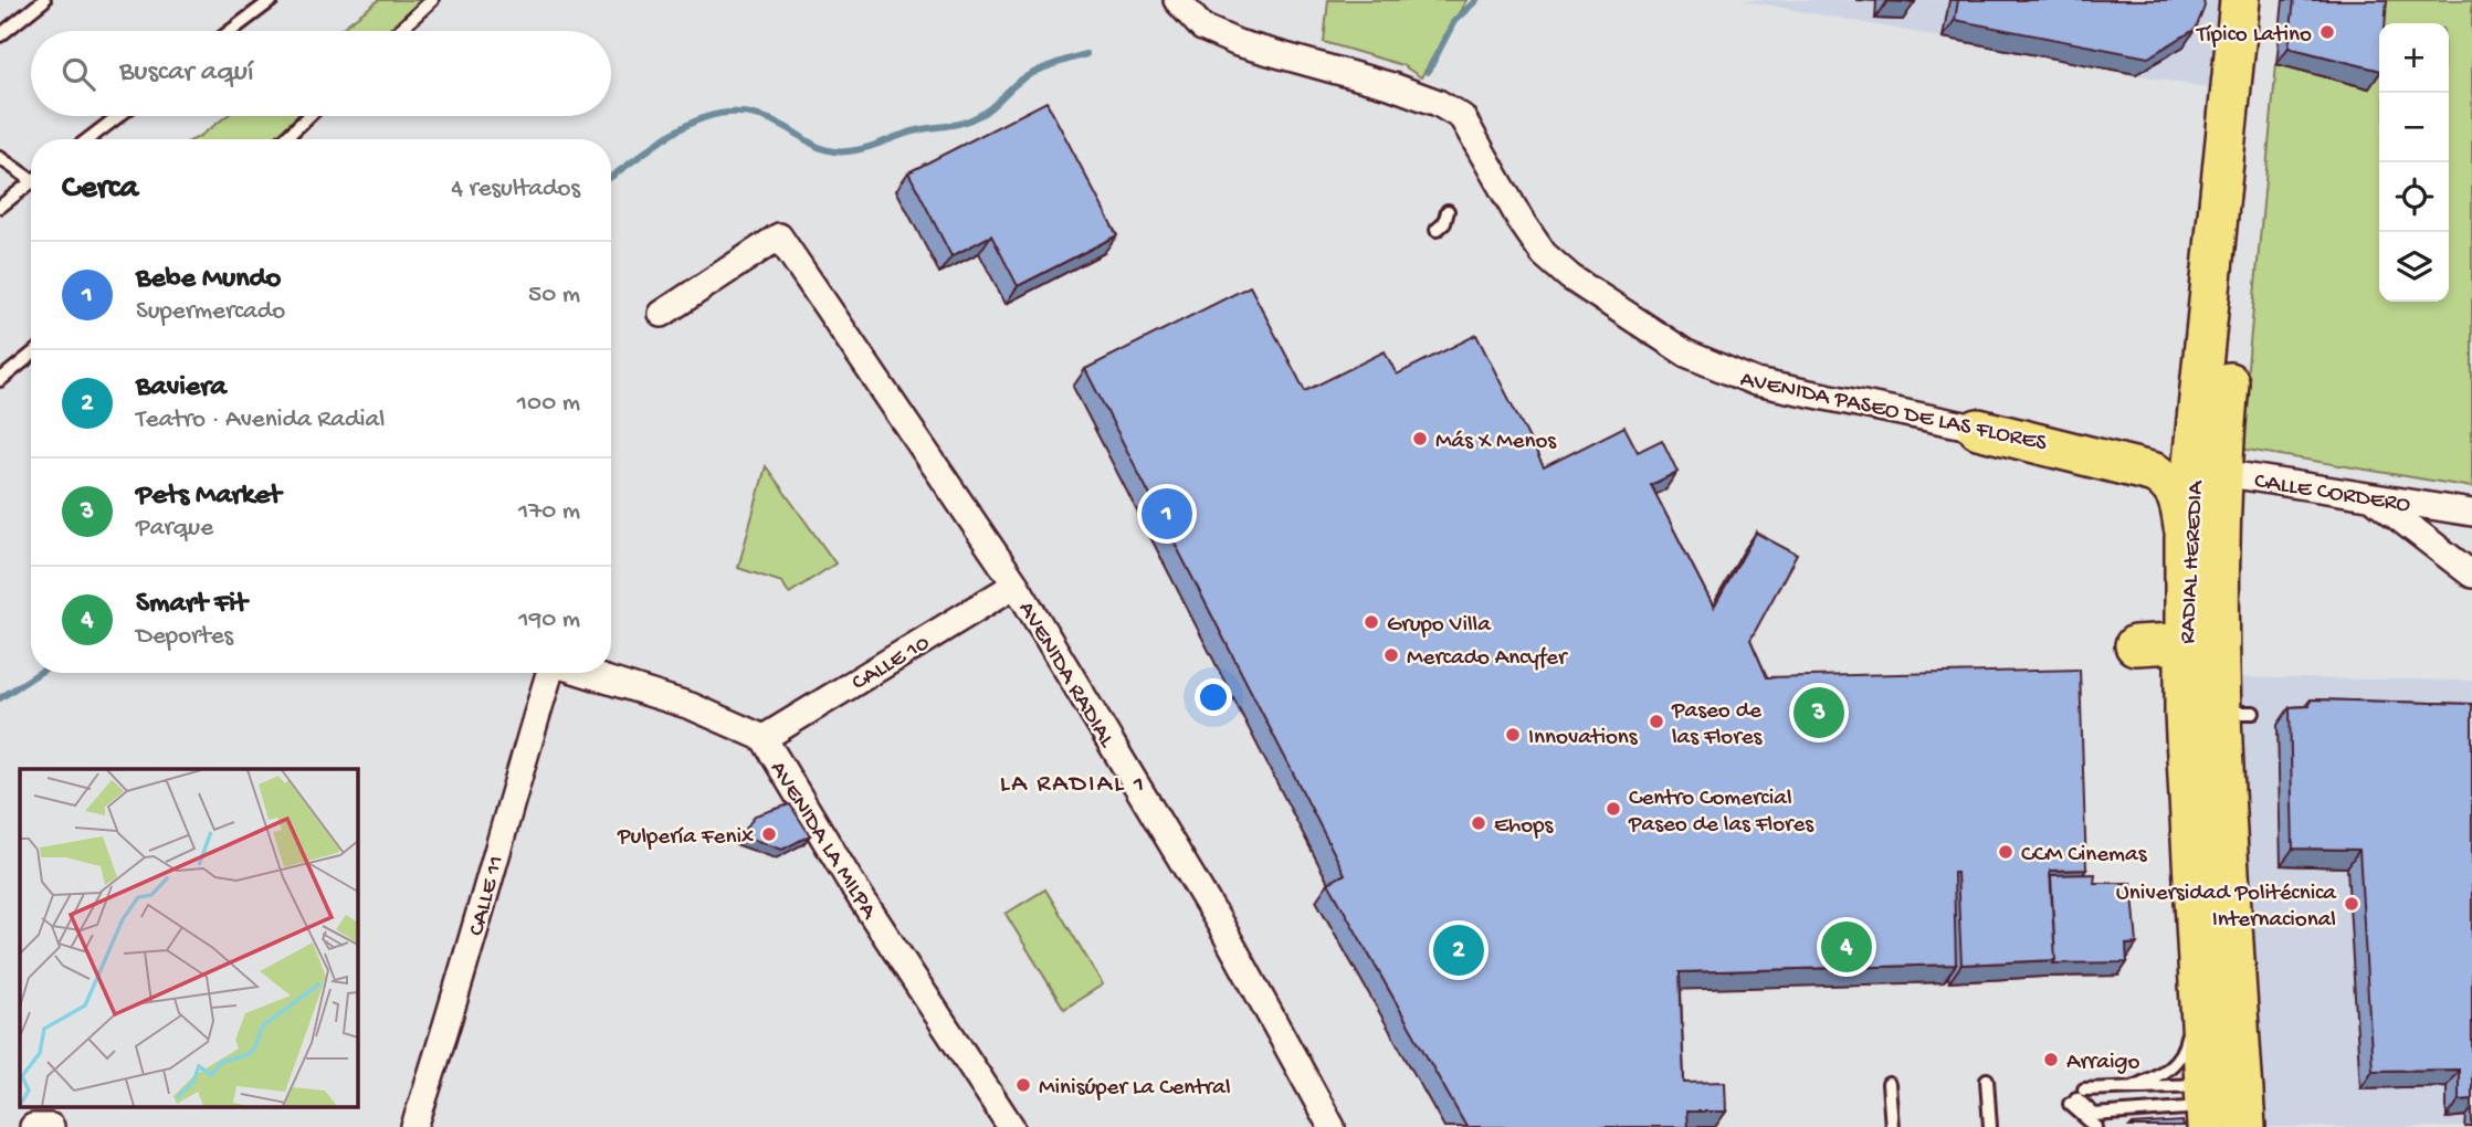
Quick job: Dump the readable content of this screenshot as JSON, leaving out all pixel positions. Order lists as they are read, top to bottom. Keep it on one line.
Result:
{"streets":{"main road":["RADIAL HEREDIA"],"street":["AVENIDA PASEO DE LAS FLORES","CALLE CORDERO","CALLE 10","AVENIDA RADIAL","AVENIDA LA MILPA","CALLE 11"]},"crossings":[["AVENIDA PASEO DE LAS FLORES","CALLE CORDERO"],["AVENIDA PASEO DE LAS FLORES","RADIAL HEREDIA"],["CALLE CORDERO","RADIAL HEREDIA"],["CALLE 10","AVENIDA RADIAL"],["CALLE 10","AVENIDA LA MILPA"]],"districts":["LA RADIAL 1"],"places":["Típico Latino","Más X Menos","Grupo Villa","Mercado Ancyfer","Paseo de las Flores","Innovations","Centro Comercial Paseo de las Flores","Ehops","Pulpería Fenix","CCM Cinemas","Universidad Politécnica Internacional","Arraigo","Minisúper La Central"],"page":{"map_buttons":["+","−"],"search":"Buscar aquí","heading":["Cerca","4 resultados"],"list":[{"mark":"1","name":"Bebe Mundo","note":"Supermercado","value":"50 m"},{"mark":"2","name":"Baviera","note":"Teatro · Avenida Radial","value":"100 m"},{"mark":"3","name":"Pets Market","note":"Parque","value":"170 m"},{"mark":"4","name":"Smart Fit","note":"Deportes","value":"190 m"}],"pins":["1","3","4","2"]}}
